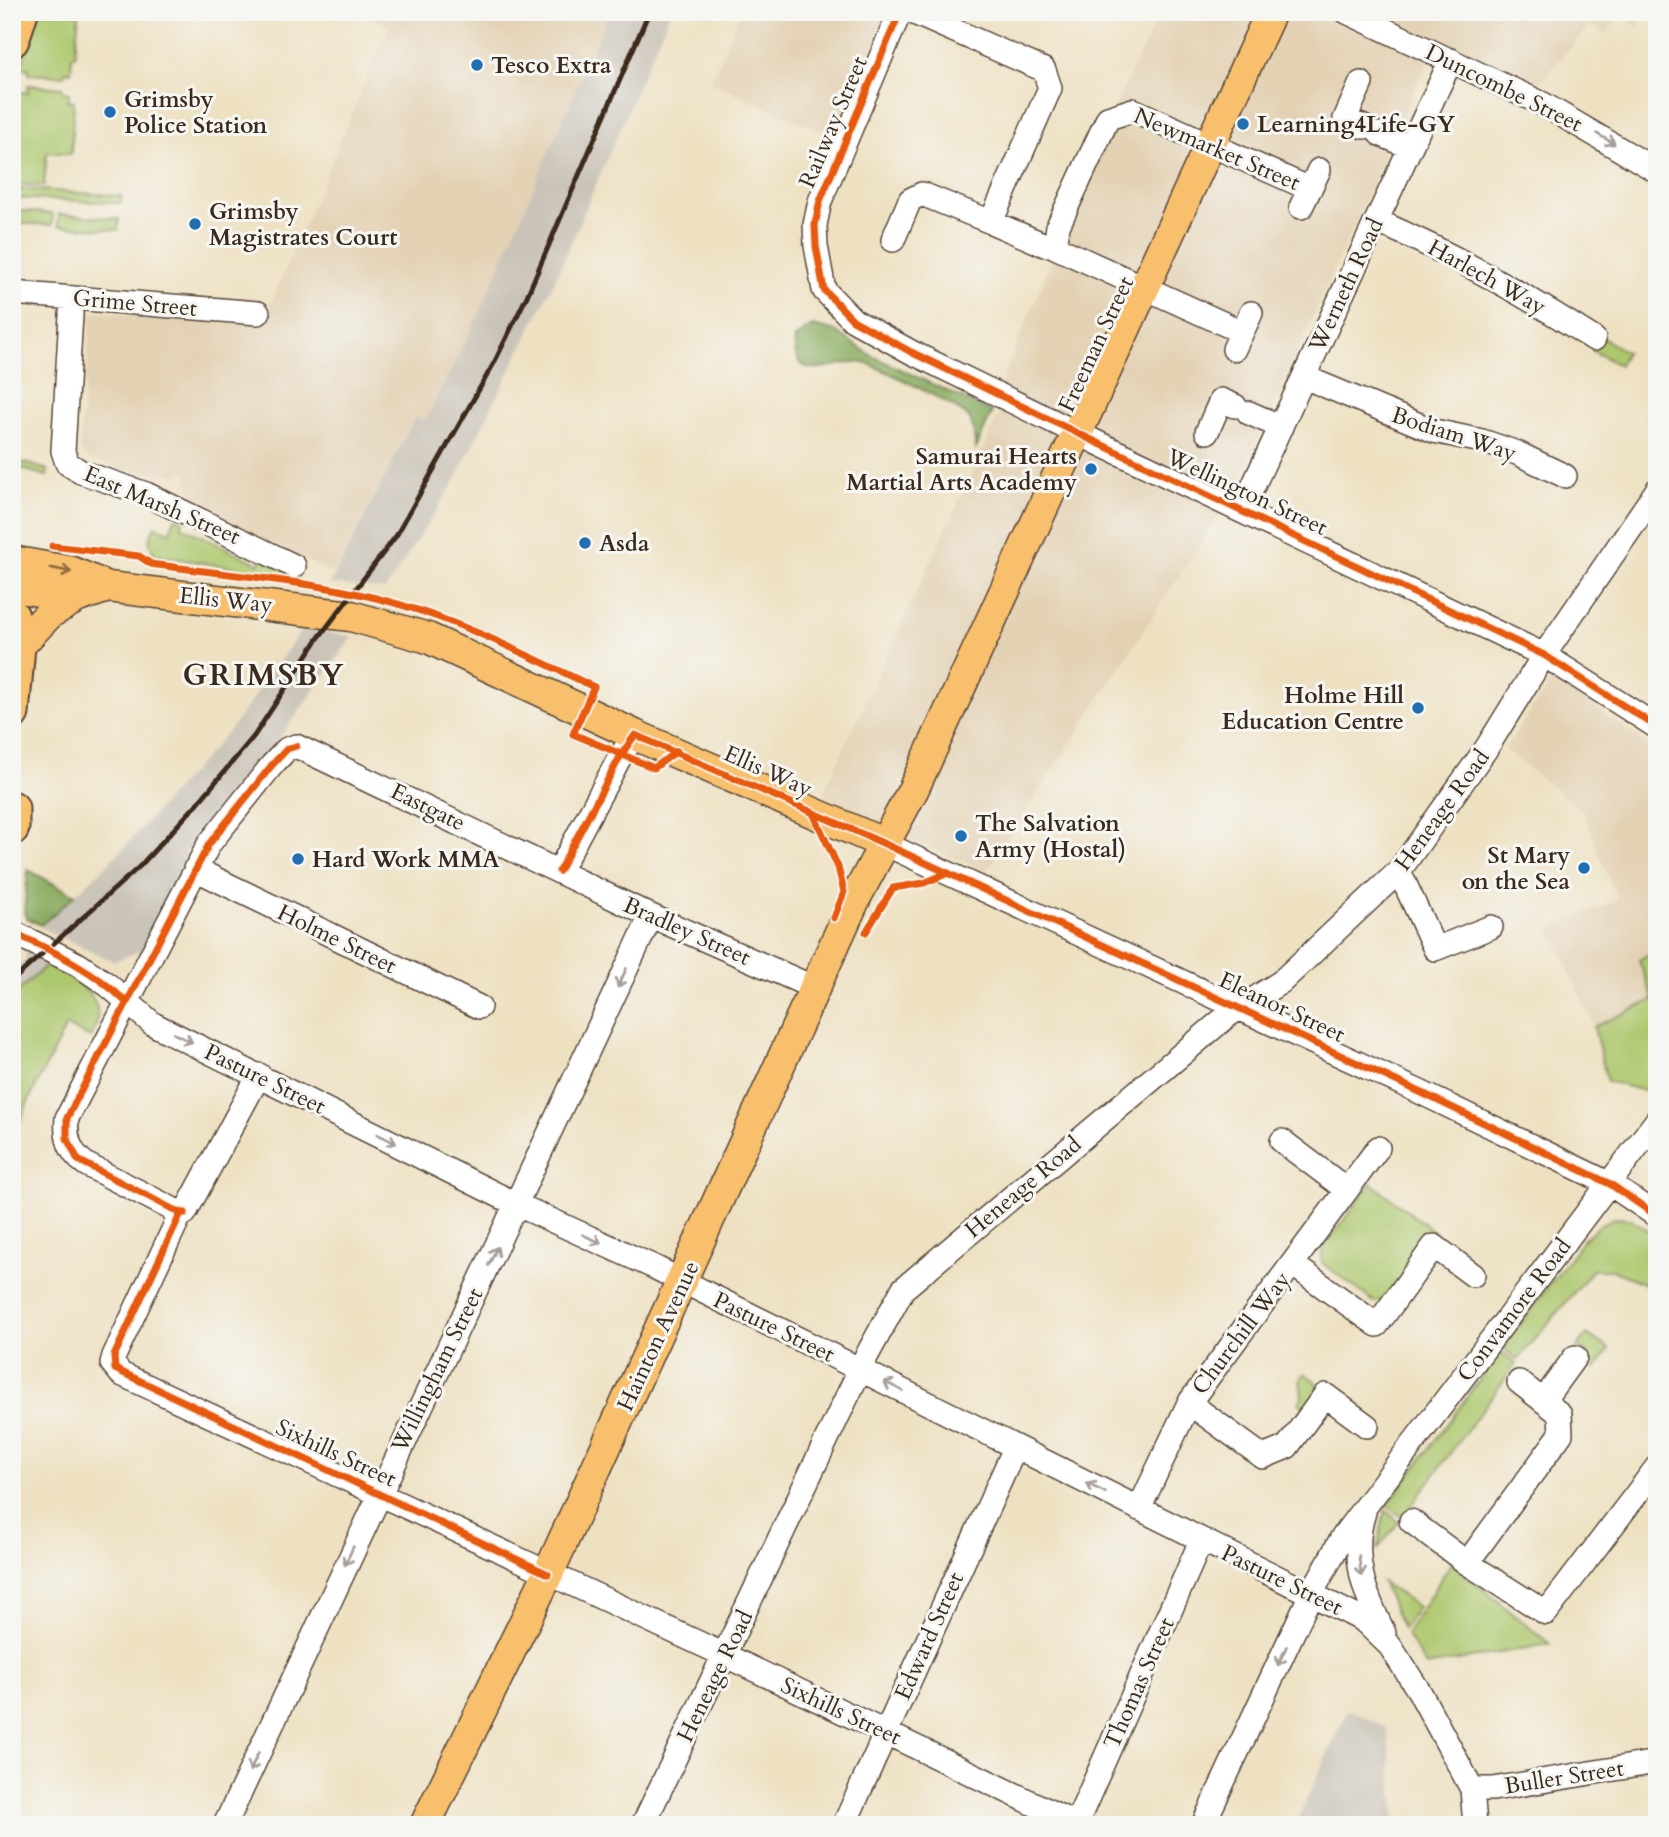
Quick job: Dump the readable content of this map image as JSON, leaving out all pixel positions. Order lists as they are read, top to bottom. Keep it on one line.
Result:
{"streets":{"main road":["Freeman Street","Ellis Way","Hainton Avenue"],"street":["Duncombe Street","Railway Street","Newmarket Street","Harlech Way","Werneth Road","Grime Street","Bodiam Way","Wellington Street","East Marsh Street","Eastgate","Heneage Road","Bradley Street","Holme Street","Eleanor Street","Pasture Street","Convamore Road","Churchill Way","Willingham Street","Sixhills Street","Edward Street","Thomas Street","Buller Street"]},"crossings":[["Duncombe Street","Werneth Road"],["Railway Street","Wellington Street"],["Newmarket Street","Freeman Street"],["Harlech Way","Werneth Road"],["Werneth Road","Bodiam Way"],["Werneth Road","Wellington Street"],["Grime Street","East Marsh Street"],["Freeman Street","Wellington Street"],["Freeman Street","Ellis Way"],["Freeman Street","Eleanor Street"],["Freeman Street","Hainton Avenue"],["Wellington Street","Heneage Road"],["Ellis Way","Eleanor Street"],["Ellis Way","Hainton Avenue"],["Eastgate","Bradley Street"],["Eastgate","Holme Street"],["Heneage Road","Eleanor Street"],["Heneage Road","Pasture Street"],["Heneage Road","Sixhills Street"],["Bradley Street","Hainton Avenue"],["Bradley Street","Willingham Street"],["Eleanor Street","Convamore Road"],["Eleanor Street","Hainton Avenue"],["Pasture Street","Convamore Road"],["Pasture Street","Churchill Way"],["Pasture Street","Hainton Avenue"],["Pasture Street","Willingham Street"],["Pasture Street","Edward Street"],["Pasture Street","Thomas Street"],["Pasture Street","Buller Street"],["Hainton Avenue","Sixhills Street"],["Willingham Street","Sixhills Street"],["Sixhills Street","Edward Street"],["Sixhills Street","Thomas Street"]],"one_way":["Duncombe Street","Convamore Road"],"districts":["GRIMSBY"],"places":["Tesco Extra","Grimsby Police Station","Learning4Life-GY","Grimsby Magistrates Court","Samurai Hearts Martial Arts Academy","Asda","Holme Hill Education Centre","The Salvation Army (Hostal)","Hard Work MMA","St Mary on the Sea"]}
